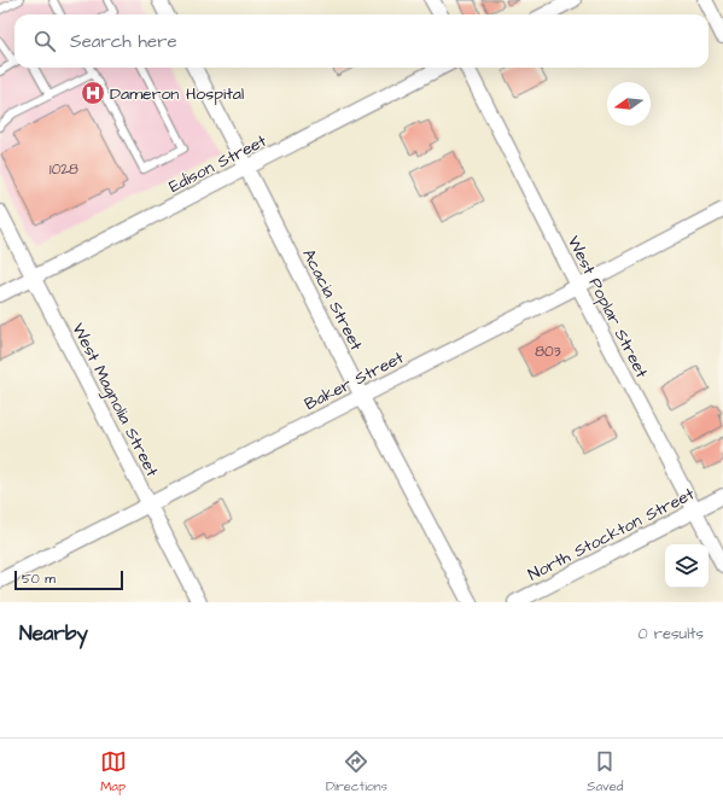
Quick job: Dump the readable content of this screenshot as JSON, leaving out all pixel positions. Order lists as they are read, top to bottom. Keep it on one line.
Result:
{"streets":{"street":["Edison Street","Acacia Street","West Poplar Street","Baker Street","West Magnolia Street","North Stockton Street"]},"crossings":[["Edison Street","Acacia Street"],["Edison Street","West Magnolia Street"],["Acacia Street","Baker Street"],["West Poplar Street","Baker Street"],["West Poplar Street","North Stockton Street"],["Baker Street","West Magnolia Street"]],"places":{"hospital":["Dameron Hospital"]},"house_numbers":["1028","803"],"scale_bar":"50 m","north":"left","page":{"search":"Search here","scale":"50 m","heading":["Nearby","0 results"],"nav":["Map","Directions","Saved"]}}
